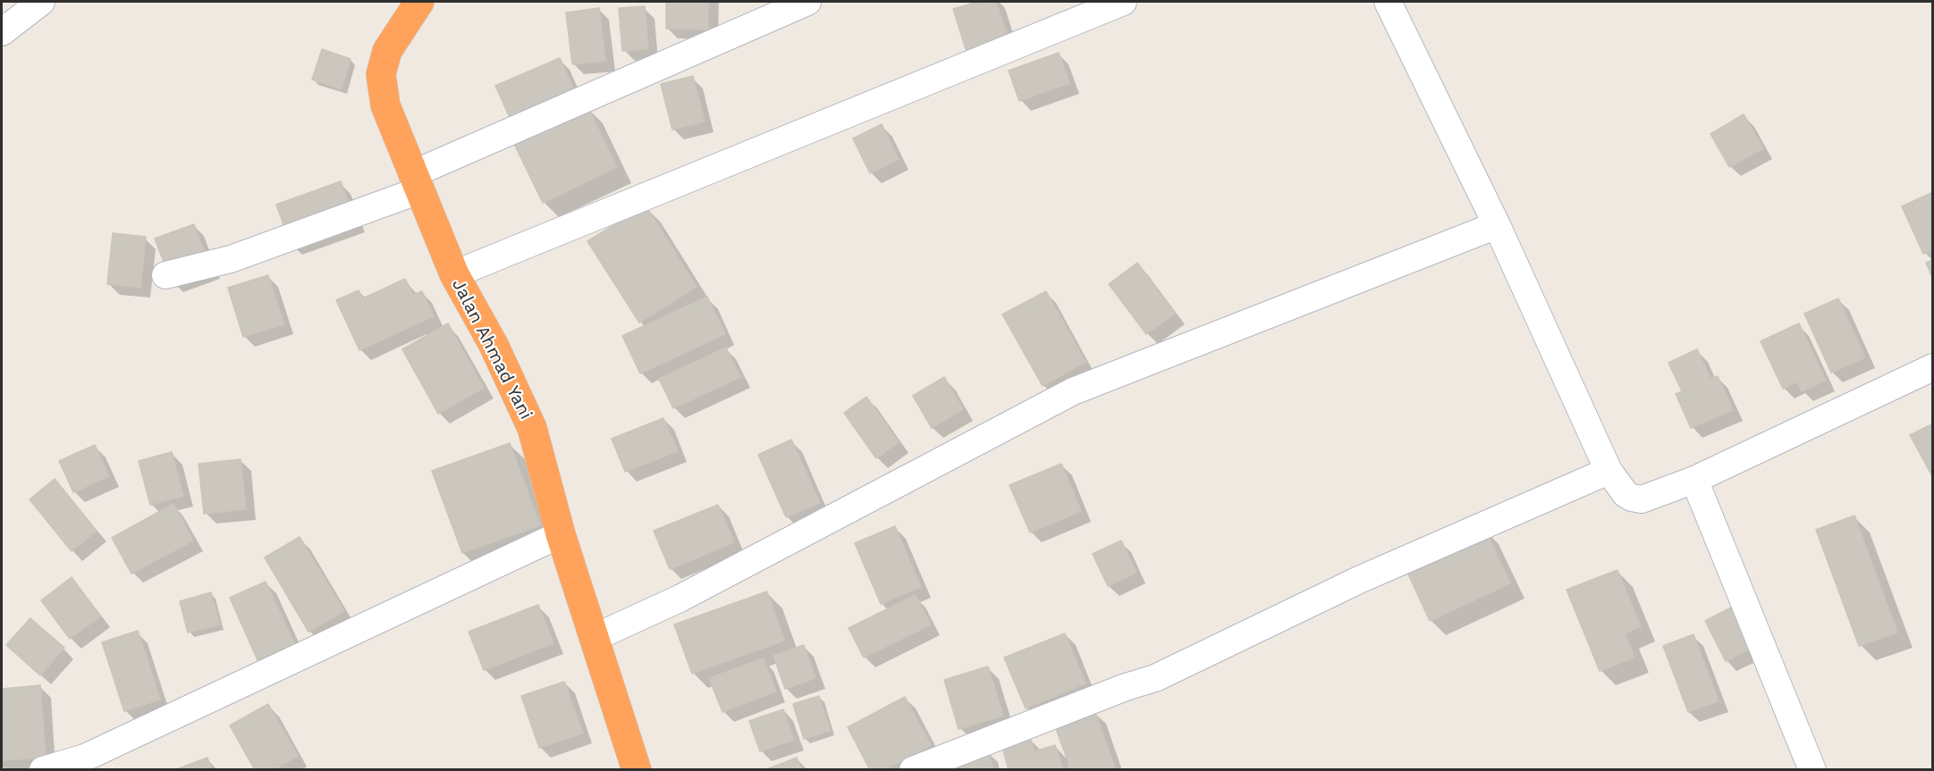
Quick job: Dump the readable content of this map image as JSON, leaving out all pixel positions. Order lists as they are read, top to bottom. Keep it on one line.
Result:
{"streets":{"highway":["Jalan Ahmad Yani"]}}
